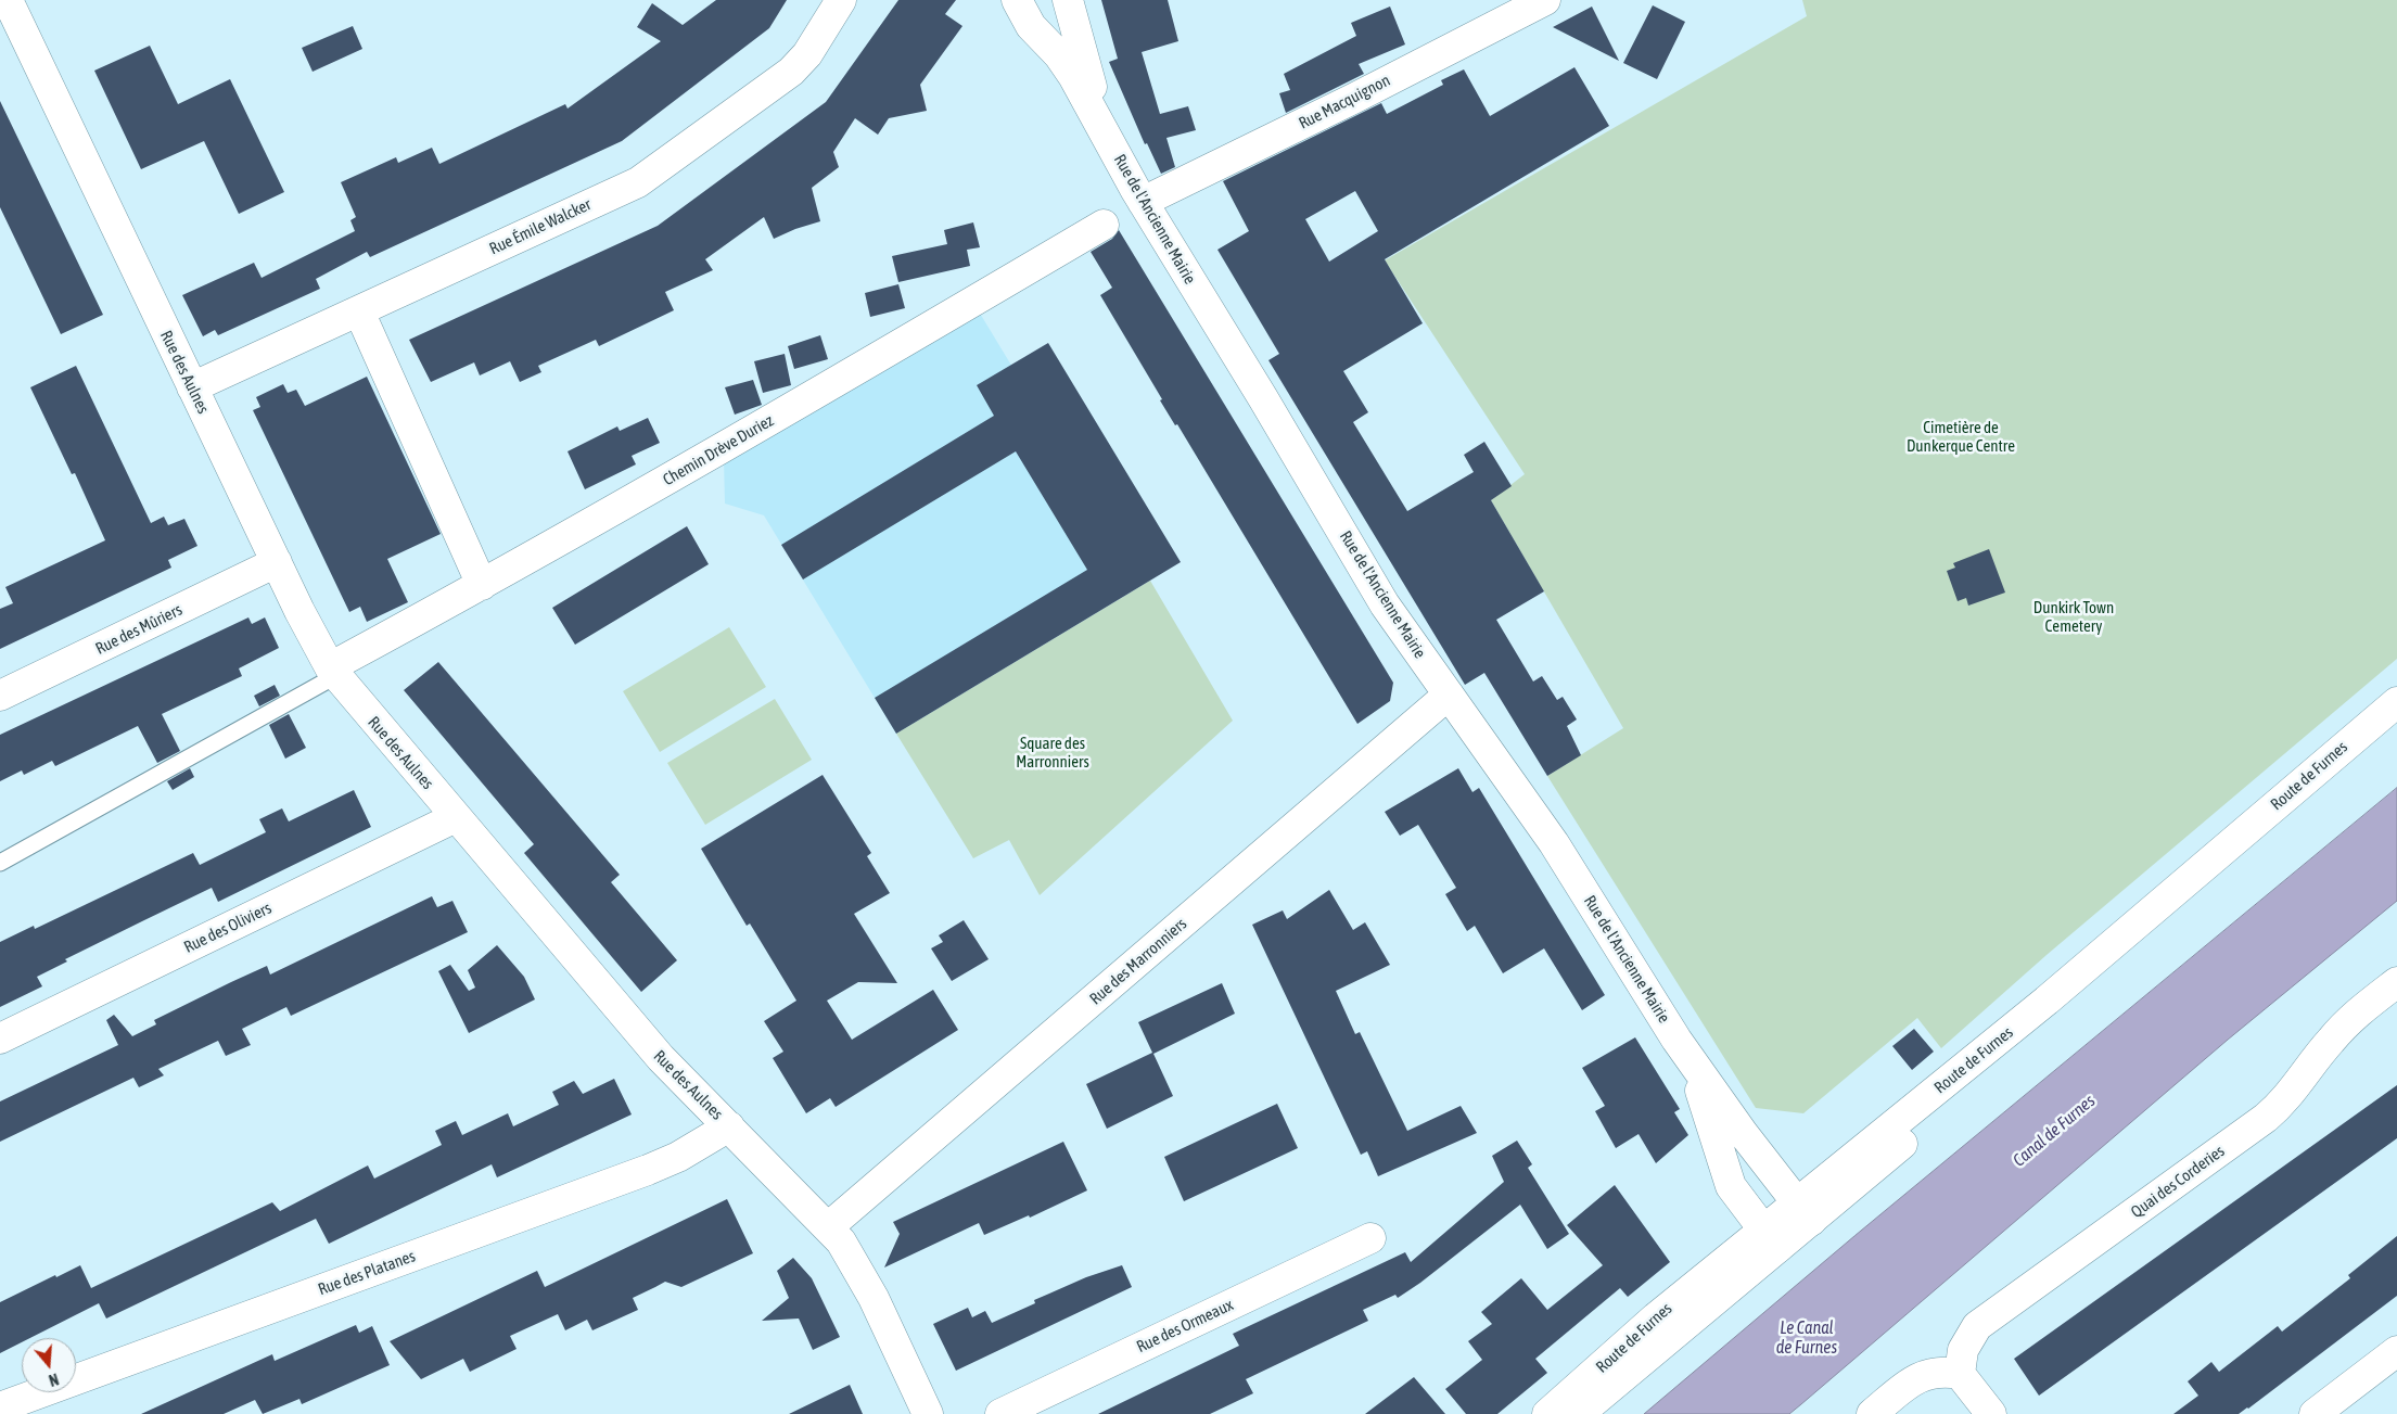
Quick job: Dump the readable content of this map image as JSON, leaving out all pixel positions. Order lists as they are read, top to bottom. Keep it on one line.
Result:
{"streets":{"street":["Rue Macquignon","Rue de l'Ancienne Mairie","Rue Émile Walcker","Rue des Aulnes","Chemin Drève Duriez","Rue des Mûriers","Route de Furnes","Rue des Oliviers","Rue des Marronniers","Quai des Corderies","Rue des Platanes","Rue des Ormeaux"]},"crossings":[["Rue Macquignon","Rue de l'Ancienne Mairie"],["Rue de l'Ancienne Mairie","Route de Furnes"],["Rue de l'Ancienne Mairie","Rue des Marronniers"],["Rue Émile Walcker","Rue des Aulnes"],["Rue des Aulnes","Chemin Drève Duriez"],["Rue des Aulnes","Rue des Mûriers"],["Rue des Aulnes","Rue des Oliviers"],["Rue des Aulnes","Rue des Marronniers"],["Rue des Aulnes","Rue des Platanes"]],"water":["Canal de Furnes","Le Canal de Furnes"],"parks":["Cimetière de Dunkerque Centre","Dunkirk Town Cemetery","Square des Marronniers"],"north":"bottom"}
